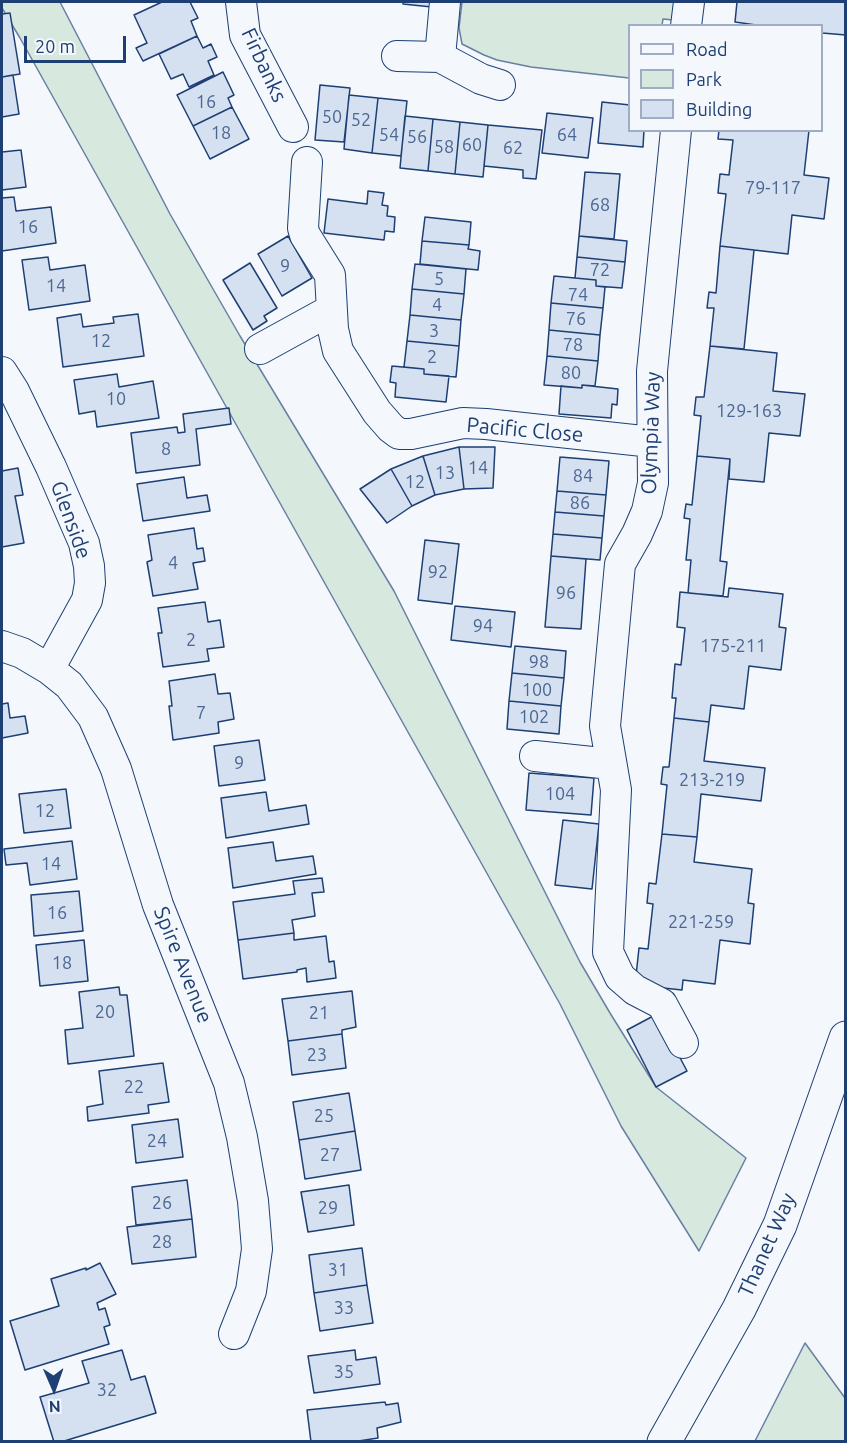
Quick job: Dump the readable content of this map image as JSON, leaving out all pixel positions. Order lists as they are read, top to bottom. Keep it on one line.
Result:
{"streets":{"main road":["Thanet Way"],"street":["Firbanks","Pacific Close","Olympia Way","Glenside","Spire Avenue"]},"crossings":[["Pacific Close","Olympia Way"],["Glenside","Spire Avenue"]],"house_numbers":["16","50","52","18","54","64","56","60","58","62","79-117","68","16","9","72","5","14","74","4","76","3","12","78","2","80","10","129-163","8","14","13","84","12","86","4","92","96","94","2","175-211","98","100","7","102","9","213-219","104","12","14","16","221-259","18","20","21","23","22","25","24","27","26","29","28","31","33","35","32"],"legend":["Road","Park","Building"],"scale_bar":"20 m","north":"bottom"}
